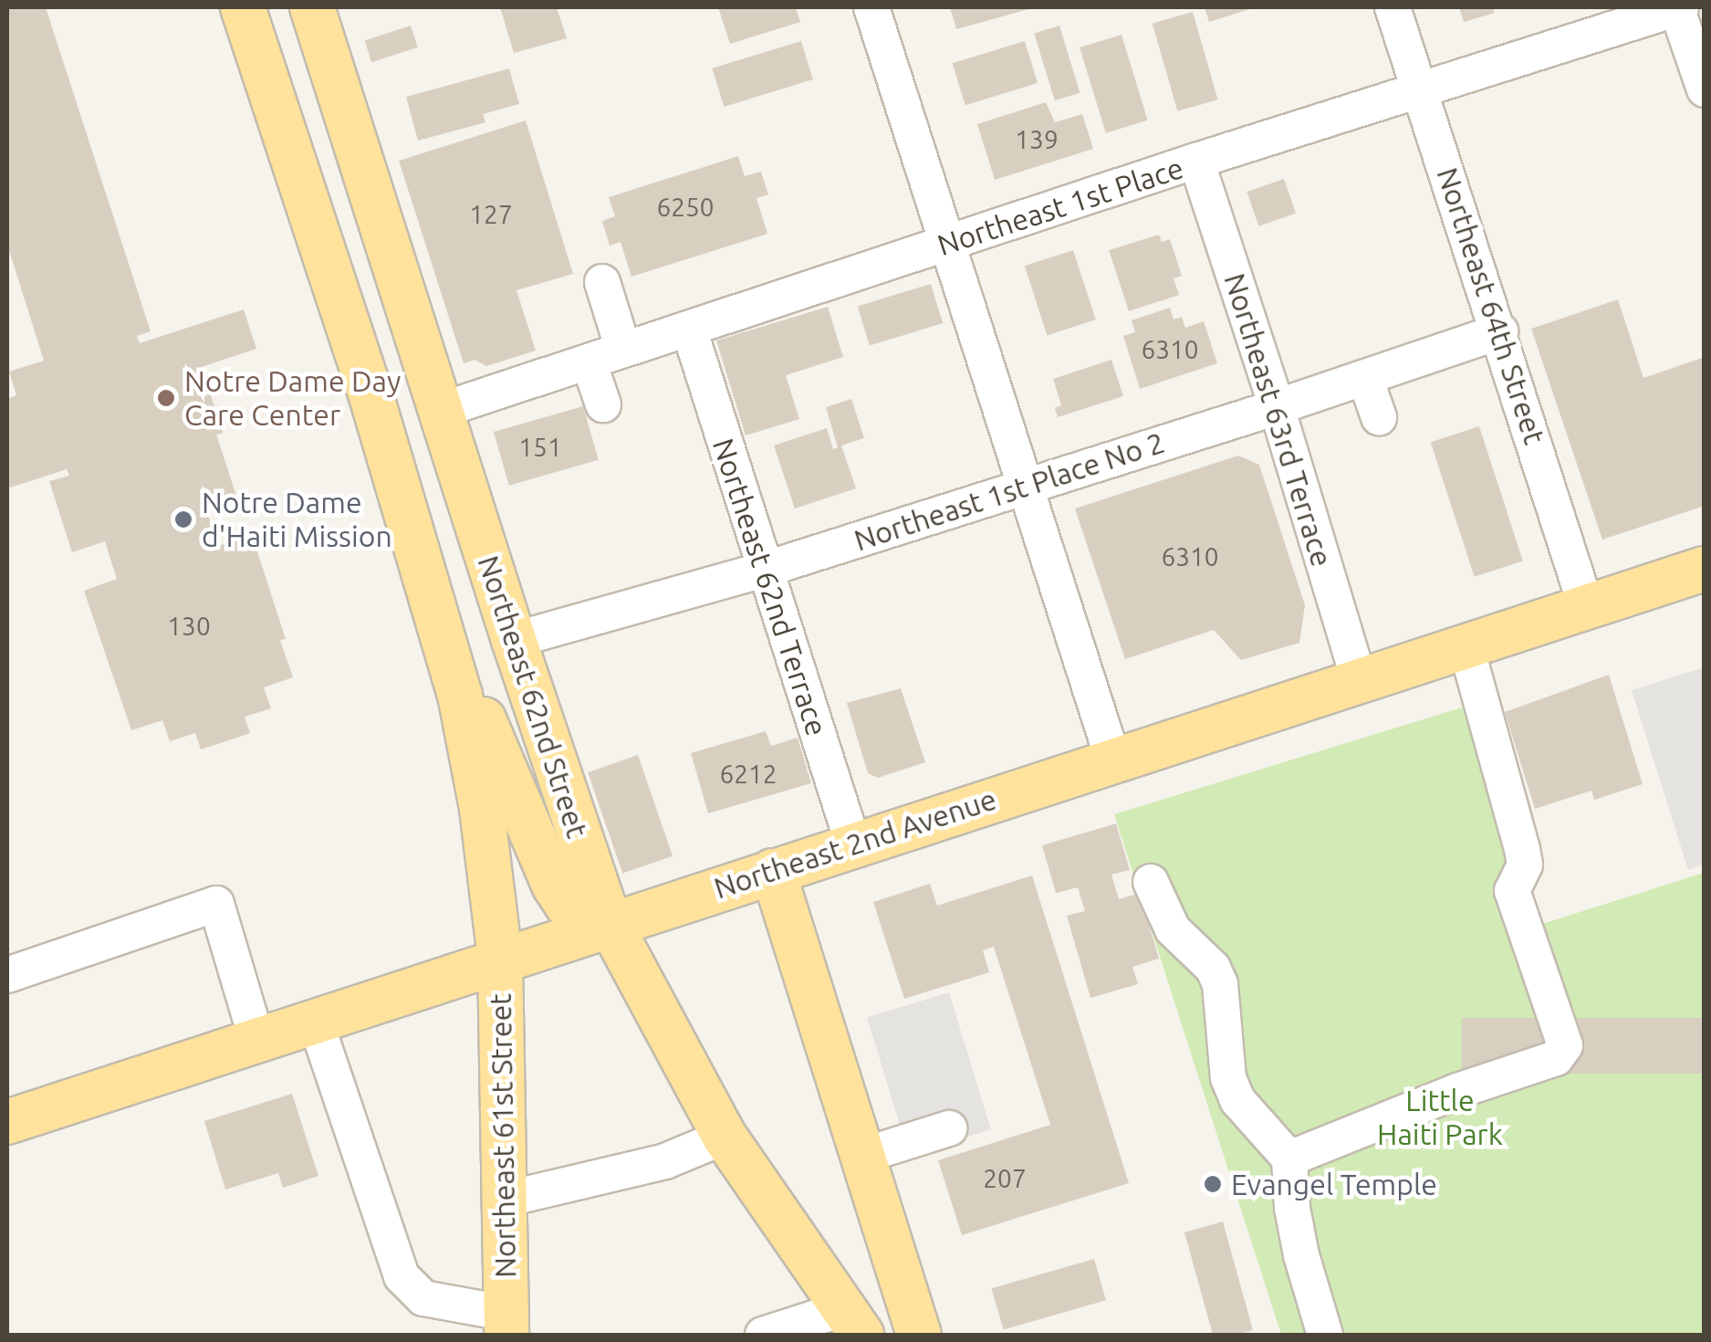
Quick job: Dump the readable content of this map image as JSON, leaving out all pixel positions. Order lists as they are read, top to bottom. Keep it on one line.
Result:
{"streets":{"main road":["Northeast 62nd Street","Northeast 2nd Avenue","Northeast 61st Street"],"street":["Northeast 1st Place","Northeast 64th Street","Northeast 63rd Terrace","Northeast 1st Place No 2","Northeast 62nd Terrace"]},"crossings":[["Northeast 1st Place","Northeast 64th Street"],["Northeast 1st Place","Northeast 63rd Terrace"],["Northeast 1st Place","Northeast 62nd Terrace"],["Northeast 1st Place","Northeast 62nd Street"],["Northeast 64th Street","Northeast 1st Place No 2"],["Northeast 64th Street","Northeast 2nd Avenue"],["Northeast 63rd Terrace","Northeast 1st Place No 2"],["Northeast 63rd Terrace","Northeast 2nd Avenue"],["Northeast 1st Place No 2","Northeast 62nd Terrace"],["Northeast 1st Place No 2","Northeast 62nd Street"],["Northeast 62nd Terrace","Northeast 2nd Avenue"],["Northeast 62nd Street","Northeast 2nd Avenue"],["Northeast 2nd Avenue","Northeast 61st Street"]],"parks":["Little Haiti Park"],"places":["Notre Dame Day Care Center","Notre Dame d'Haiti Mission","Evangel Temple"],"house_numbers":["139","6250","127","6310","151","6310","130","6212","207"]}
